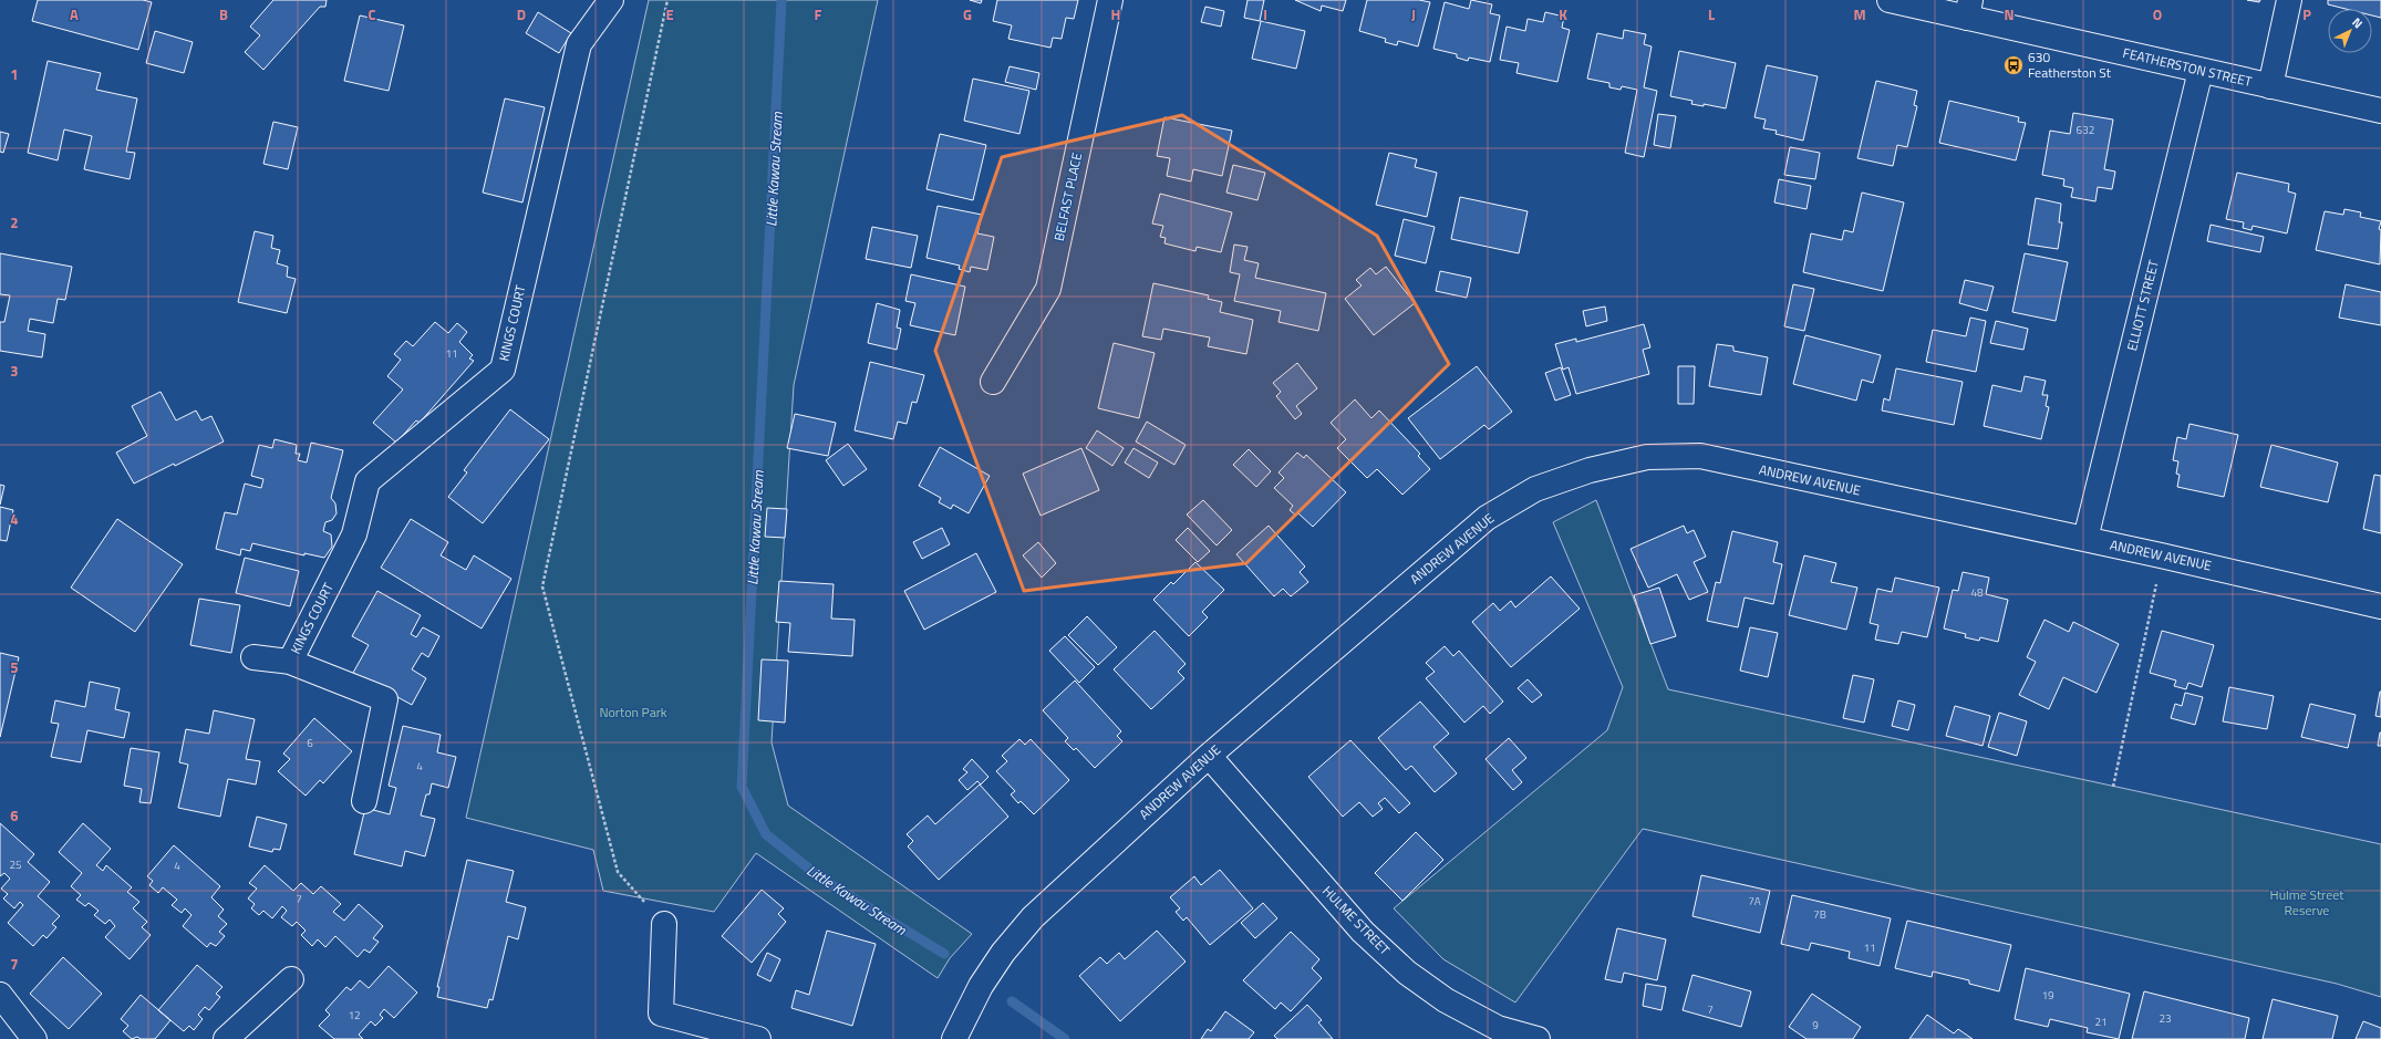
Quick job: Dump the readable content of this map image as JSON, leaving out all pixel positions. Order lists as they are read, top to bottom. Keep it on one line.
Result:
{"streets":{"street":["FEATHERSTON STREET","BELFAST PLACE","ELLIOTT STREET","KINGS COURT","ANDREW AVENUE","HULME STREET"]},"crossings":[["FEATHERSTON STREET","ELLIOTT STREET"],["ELLIOTT STREET","ANDREW AVENUE"],["ANDREW AVENUE","HULME STREET"]],"water":["Little Kawau Stream"],"parks":["Norton Park","Hulme Street Reserve"],"places":{"bus stop":["630 Featherston St"]},"house_numbers":["632","11","48","6","4","25","4","7","7A","7B","11","19","7","12","23","21","9"],"north":"top right","grid":{"columns":["A","B","C","D","E","F","G","H","I","J","K","L","M","N","O","P"],"rows":["1","2","3","4","5","6","7"]}}
